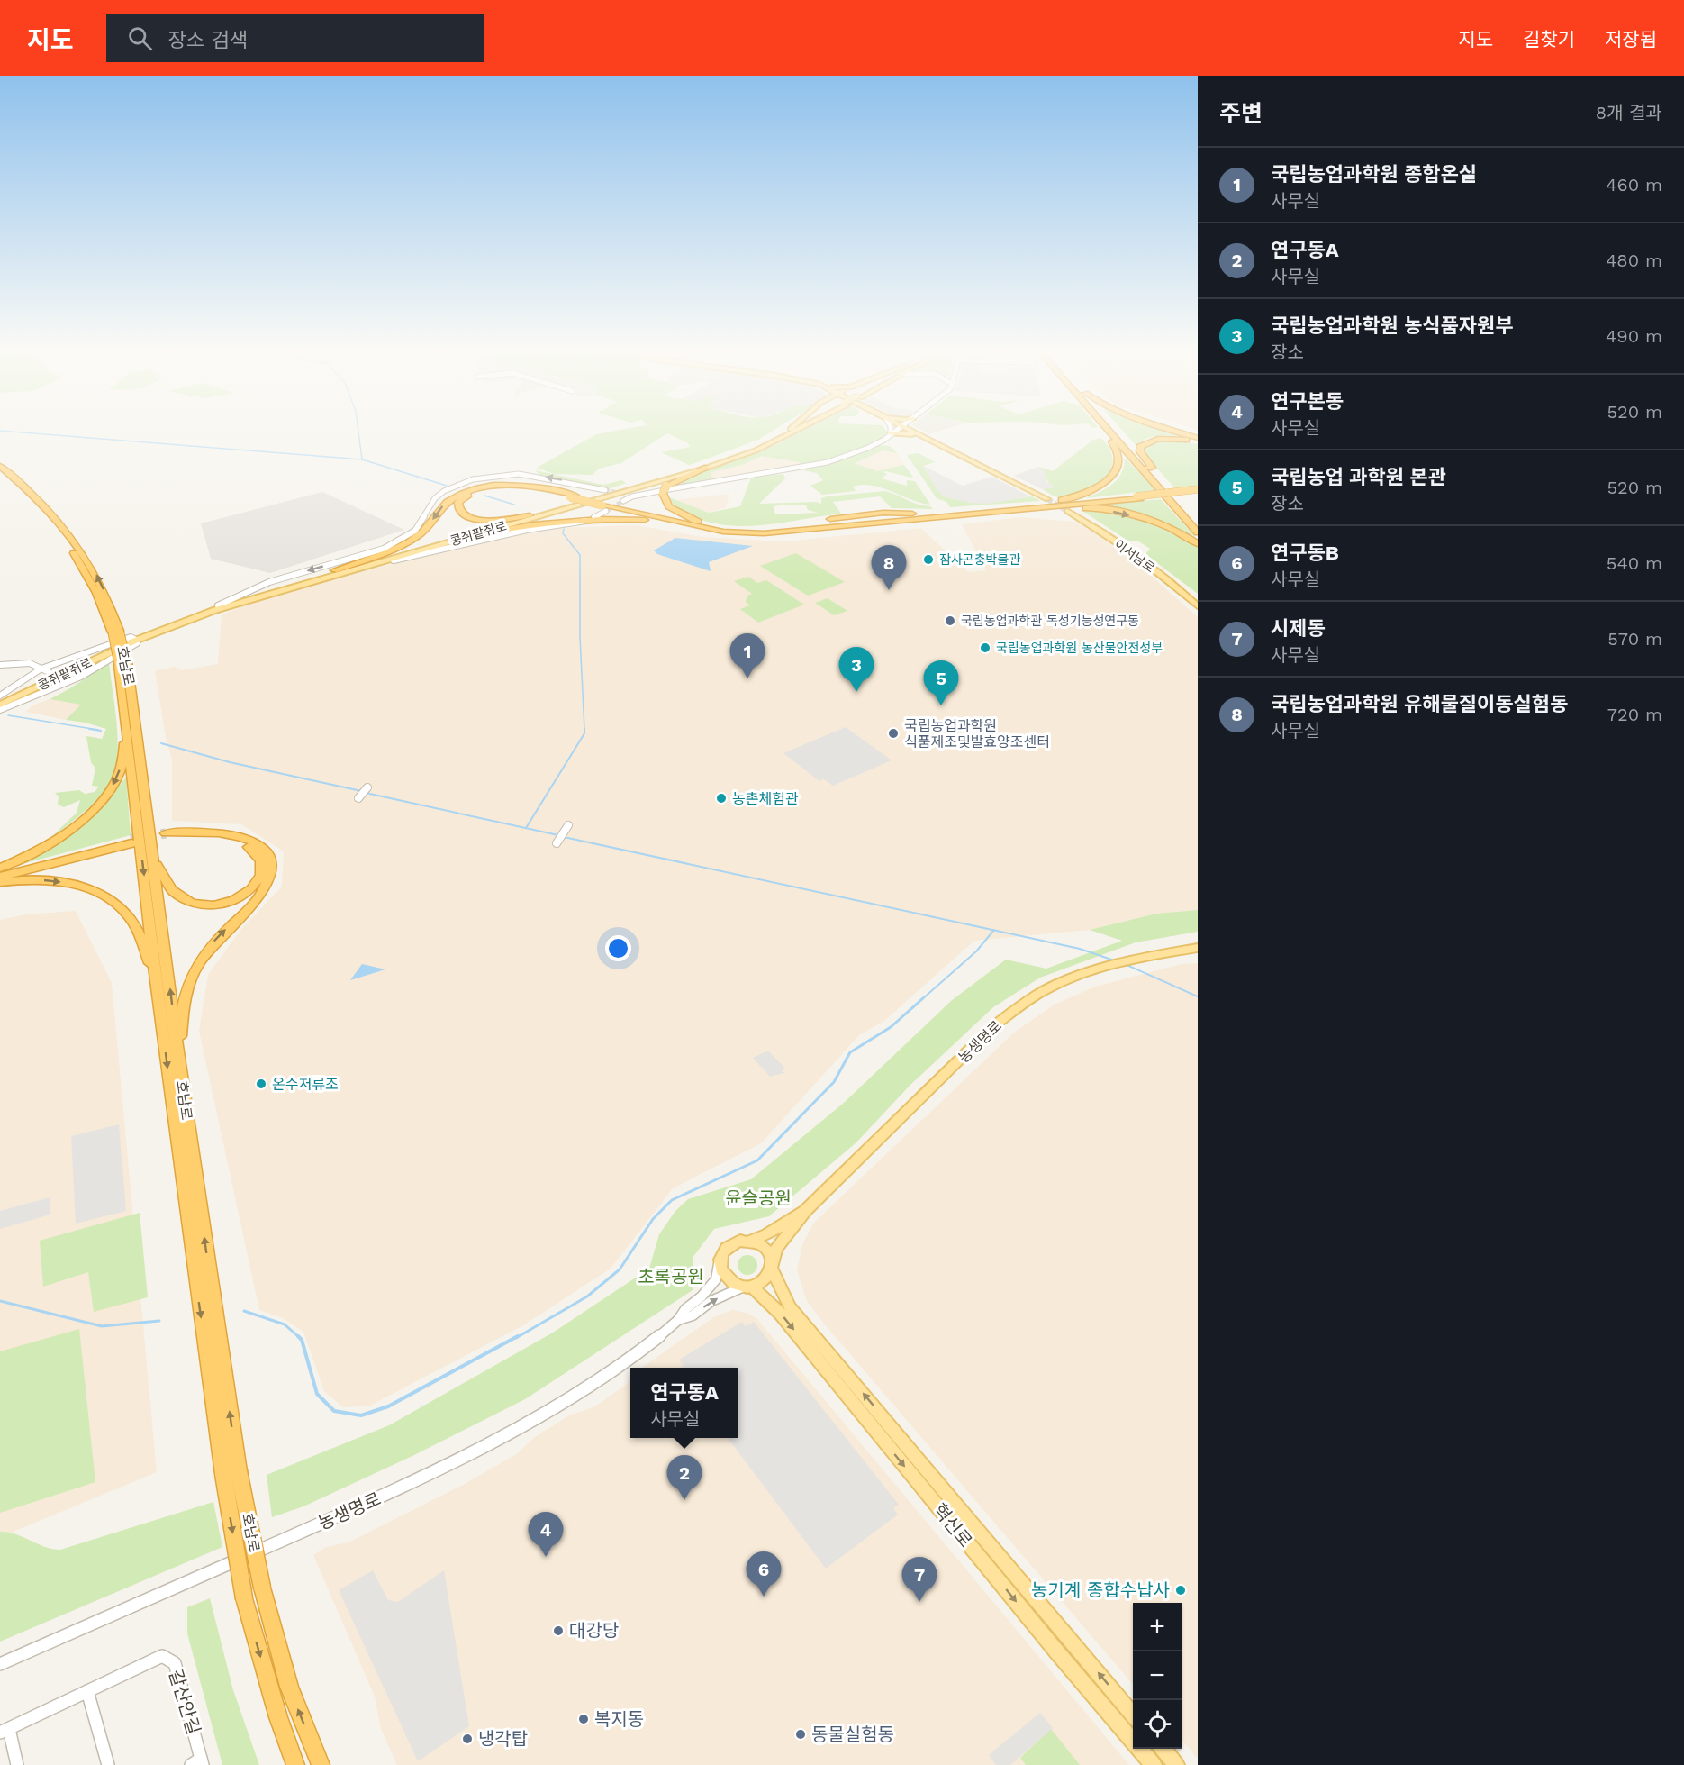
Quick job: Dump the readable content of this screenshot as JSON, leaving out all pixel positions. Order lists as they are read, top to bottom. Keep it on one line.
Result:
{"streets":{"highway":["호남로"],"main road":["콩쥐팥쥐로","이서남로","농생명로","혁신로"],"street":["갈산안길"]},"crossings":[["농생명로","혁신로"]],"parks":["윤슬공원","초록공원"],"places":["잠사곤충박물관","국립농업과학관 독성기능성연구동","국립농업과학원 농산물안전성부","국립농업과학원 식품제조및발효양조센터","농촌체험관","온수저류조","농기계 종합수납사","대강당","복지동","동물실험동","냉각탑"],"page":{"header":"지도","search":"장소 검색","nav":["지도","길찾기","저장됨"],"heading":["주변","8개 결과"],"list":[{"mark":"1","name":"국립농업과학원 종합온실","note":"사무실","value":"460 m"},{"mark":"2","name":"연구동A","note":"사무실","value":"480 m"},{"mark":"3","name":"국립농업과학원 농식품자원부","note":"장소","value":"490 m"},{"mark":"4","name":"연구본동","note":"사무실","value":"520 m"},{"mark":"5","name":"국립농업 과학원 본관","note":"장소","value":"520 m"},{"mark":"6","name":"연구동B","note":"사무실","value":"540 m"},{"mark":"7","name":"시제동","note":"사무실","value":"570 m"},{"mark":"8","name":"국립농업과학원 유해물질이동실험동","note":"사무실","value":"720 m"}],"pins":["8","1","3","5","2","4","6","7"],"popup":["연구동A","사무실"],"map_buttons":["+","−"]}}
